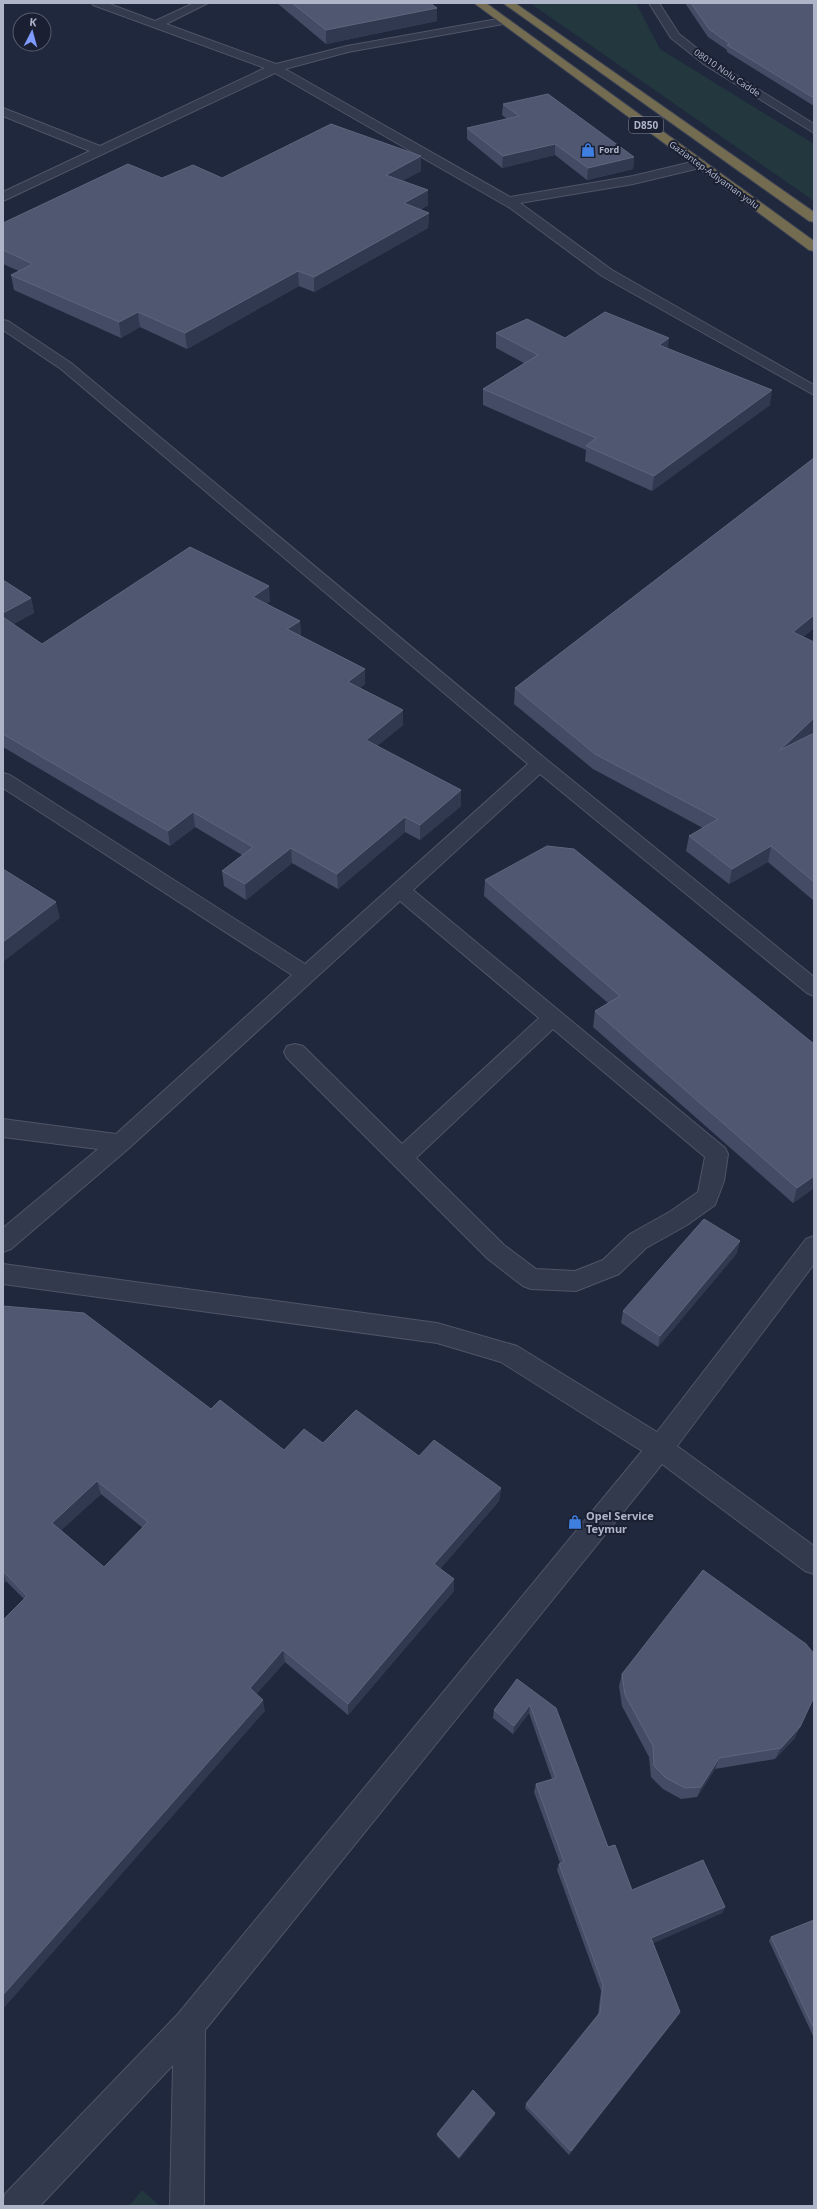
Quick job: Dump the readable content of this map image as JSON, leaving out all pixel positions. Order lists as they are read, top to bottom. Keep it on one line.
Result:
{"streets":{"highway":["D850","Gaziantep-Adıyaman yolu"],"street":["08010 Nolu Cadde"]},"places":{"shop":["Ford","Opel Service Teymur"]},"north":"top"}
